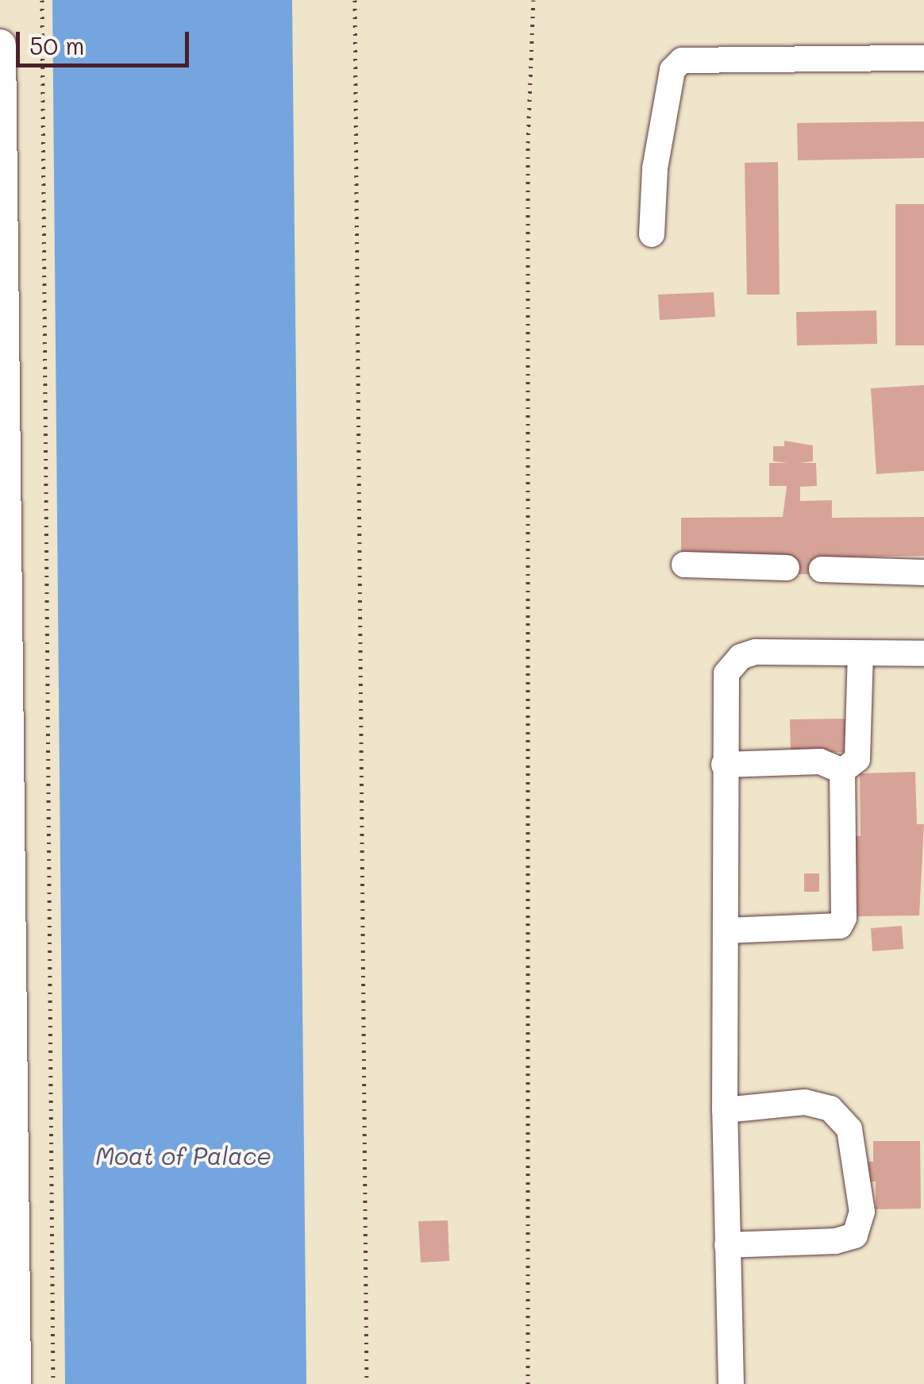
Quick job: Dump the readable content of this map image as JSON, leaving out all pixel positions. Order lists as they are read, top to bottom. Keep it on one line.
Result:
{"water":["Moat of Palace"],"scale_bar":"50 m"}
